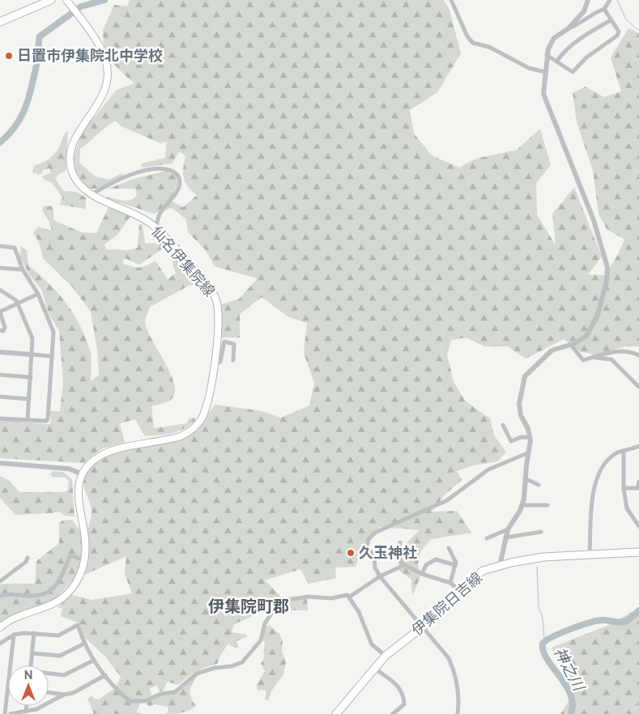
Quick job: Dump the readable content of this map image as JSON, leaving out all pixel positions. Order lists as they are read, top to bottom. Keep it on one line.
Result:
{"streets":{"main road":["仙名伊集院線","伊集院日吉線"]},"districts":["伊集院町郡"],"water":["神之川"],"places":["日置市伊集院北中学校","久玉神社"],"north":"top"}
